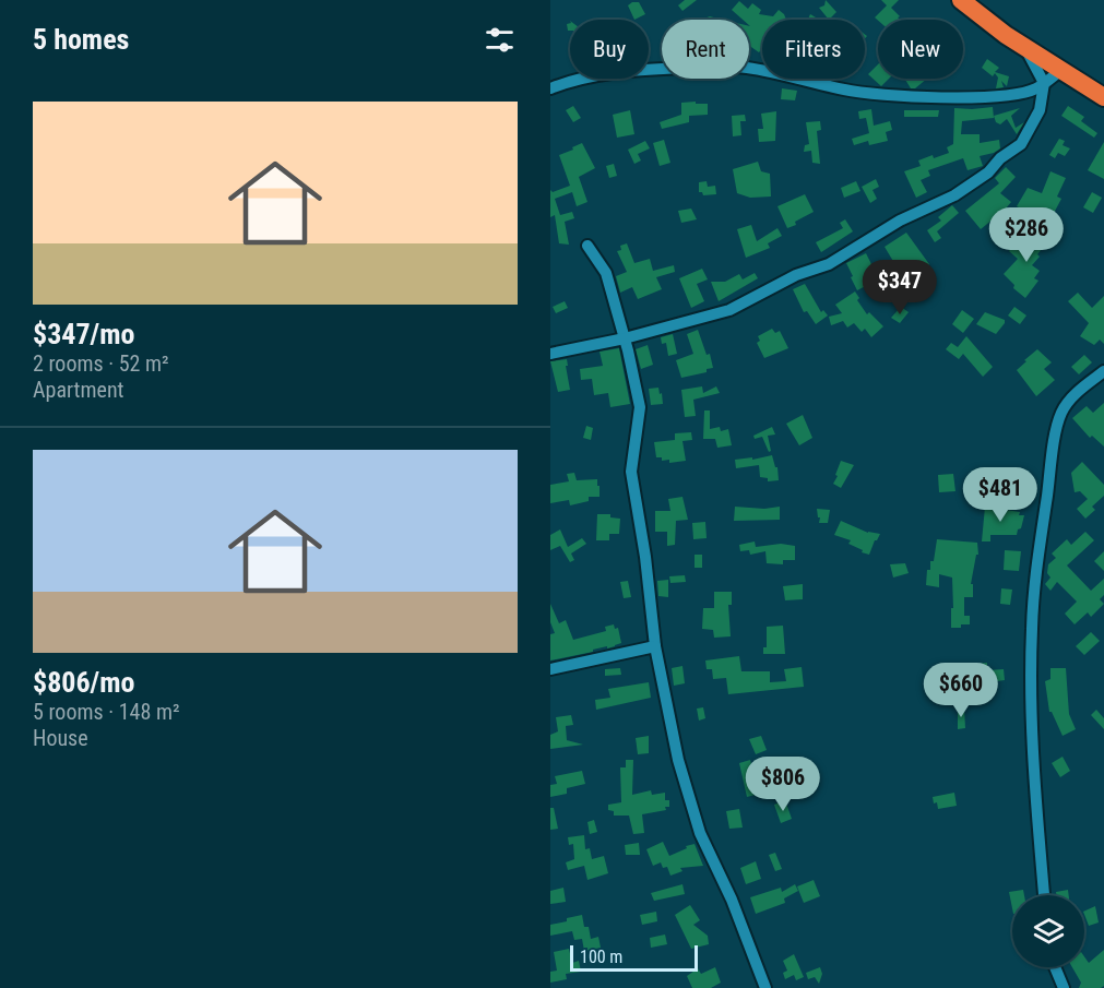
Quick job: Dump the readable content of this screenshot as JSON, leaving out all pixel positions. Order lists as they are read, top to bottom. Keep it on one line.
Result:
{"scale_bar":"100 m","page":{"heading":"5 homes","chip":["Buy","Rent","Filters","New"],"list":[{"name":"$347/mo","note":"2 rooms · 52 m² · Apartment"},{"name":"$806/mo","note":"5 rooms · 148 m² · House"}],"price":["$286","$347","$481","$660","$806"],"scale":"100 m"}}
